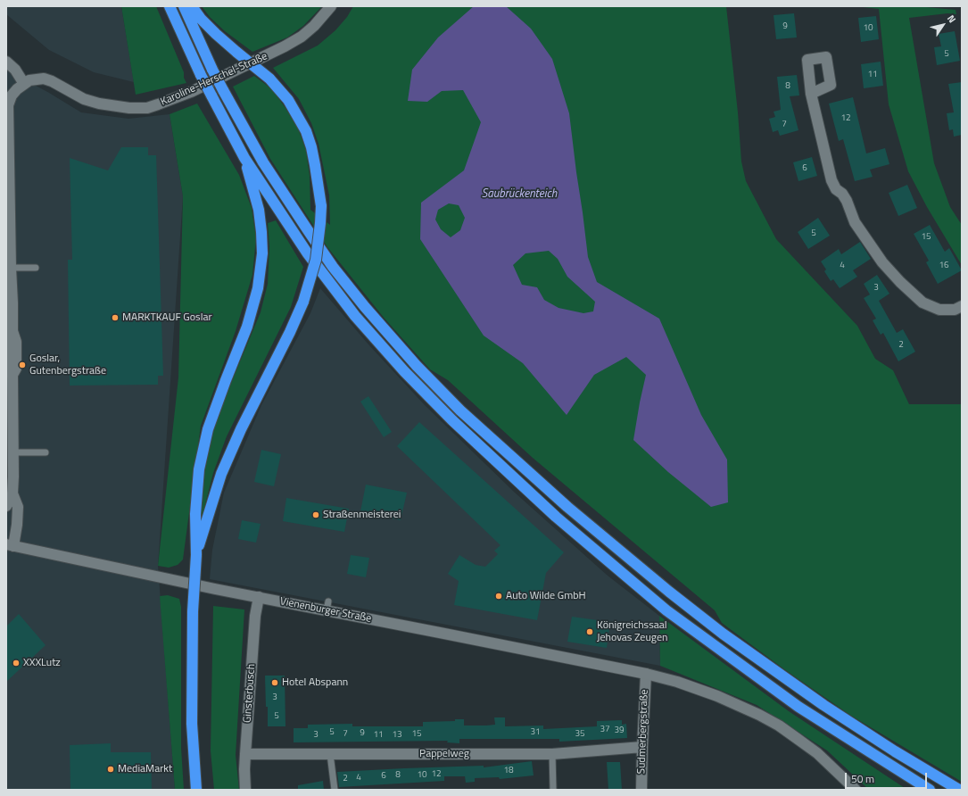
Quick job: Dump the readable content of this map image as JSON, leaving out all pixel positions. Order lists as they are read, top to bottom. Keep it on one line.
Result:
{"streets":{"street":["Karoline-Herschel-Straße","Vienenburger Straße","Ginsterbusch","Sudmerbergstraße","Pappelweg"]},"crossings":[["Vienenburger Straße","Ginsterbusch"],["Vienenburger Straße","Sudmerbergstraße"],["Ginsterbusch","Pappelweg"],["Sudmerbergstraße","Pappelweg"]],"water":["Saubrückenteich"],"places":["MARKTKAUF Goslar","Goslar, Gutenbergstraße","Straßenmeisterei","Auto Wilde GmbH","Königreichssaal Jehovas Zeugen","XXXLutz","Hotel Abspann","MediaMarkt"],"house_numbers":["9","10","5","11","8","12","7","6","5","15","4","16","3","2","3","5","37","39","5","31","9","7","15","35","3","11","13","18","12","8","10","6","4","2"],"scale_bar":"50 m","north":"top right"}
